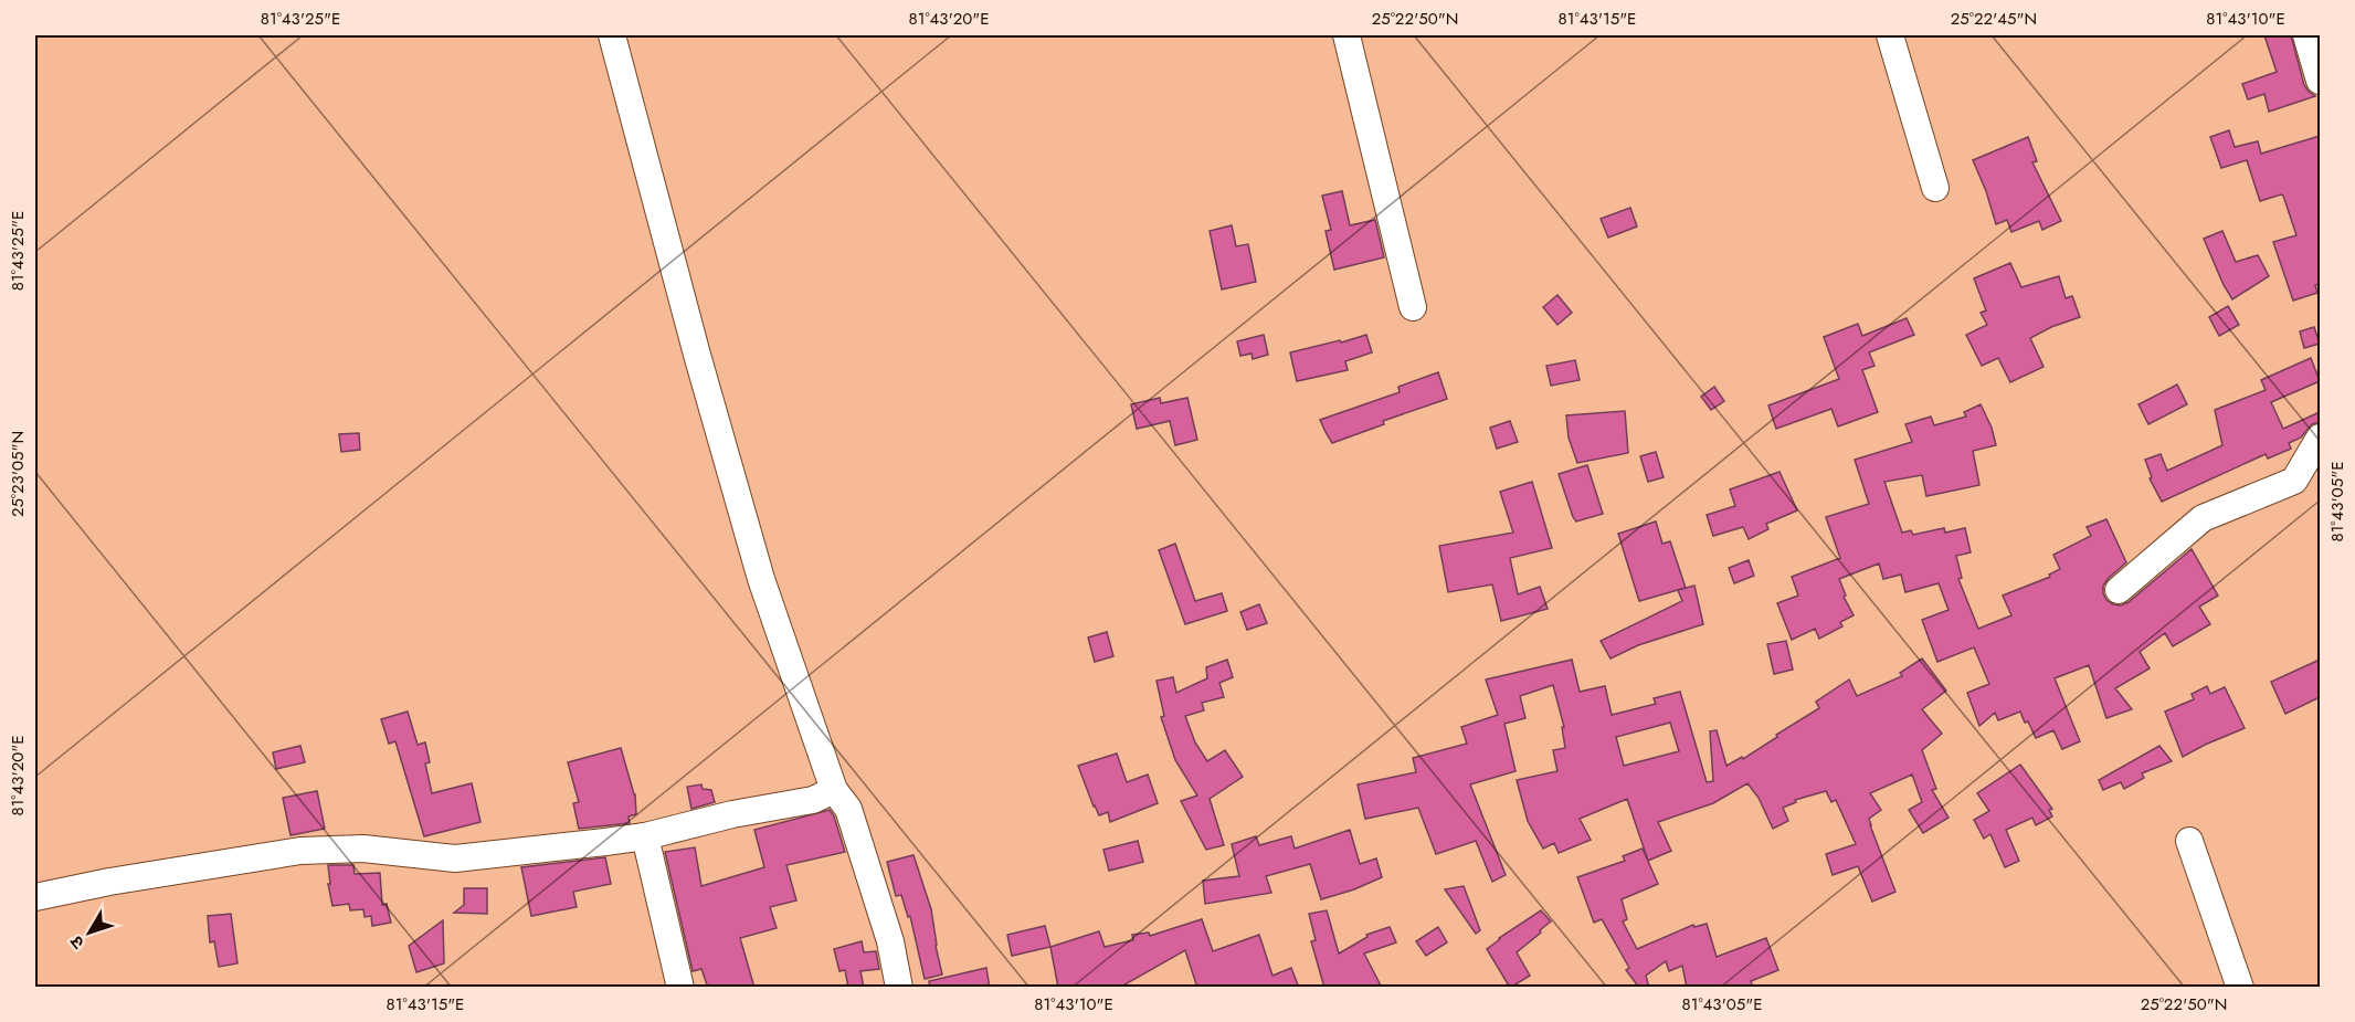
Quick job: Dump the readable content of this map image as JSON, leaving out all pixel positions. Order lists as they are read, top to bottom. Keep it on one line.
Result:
{"north":"bottom left","coordinates":["81°43'25\"E","81°43'20\"E","25°22'50\"N","81°43'15\"E","25°22'45\"N","81°43'10\"E","25°23'05\"N","81°43'05\"E"]}
